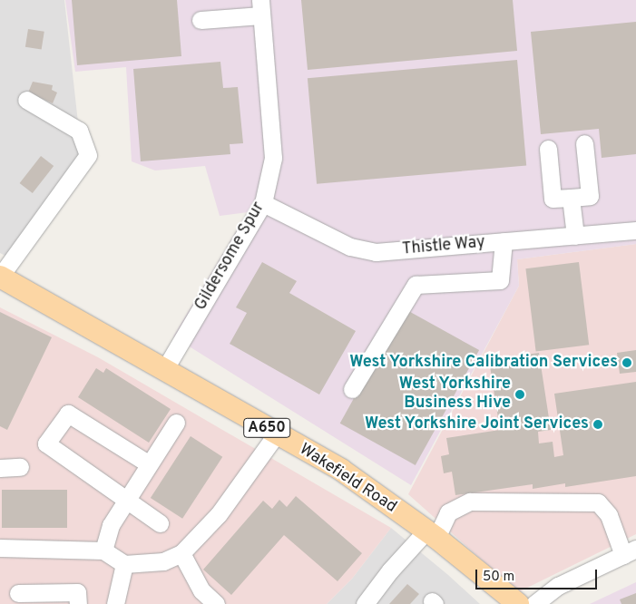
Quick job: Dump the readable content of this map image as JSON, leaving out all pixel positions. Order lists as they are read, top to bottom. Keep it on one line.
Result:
{"streets":{"main road":["A650","Wakefield Road"],"street":["Thistle Way","Gildersome Spur"]},"crossings":[["Thistle Way","Gildersome Spur"],["Gildersome Spur","Wakefield Road"]],"places":["West Yorkshire Calibration Services","West Yorkshire Business Hive","West Yorkshire Joint Services"],"scale_bar":"50 m"}
